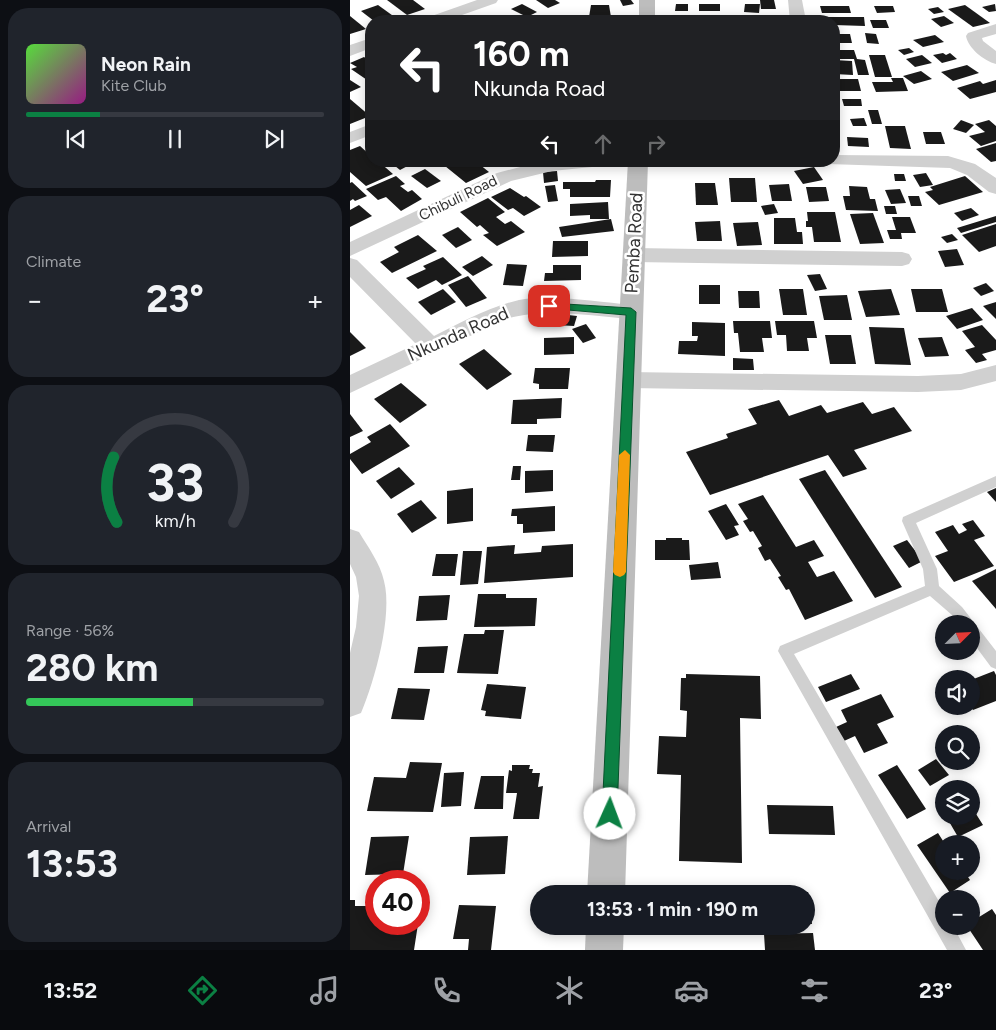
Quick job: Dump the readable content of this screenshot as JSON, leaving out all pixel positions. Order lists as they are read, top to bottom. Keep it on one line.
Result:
{"streets":{"street":["Chibuli Road","Pemba Road","Nkunda Road"]},"crossings":[["Pemba Road","Nkunda Road"]],"north":"top right","page":{"turn":["160 m","Nkunda Road"],"song":["Neon Rain","Kite Club"],"tile":["Climate",["Range · 56%","280 km"],["Arrival","13:53"]],"heat":["−","23°","+"],"map_buttons":["+","−"],"limit":"40","trip":"13:53 · 1 min · 190 m","tabs":["13:52","23°"],"gauge":["33","km/h"]}}
